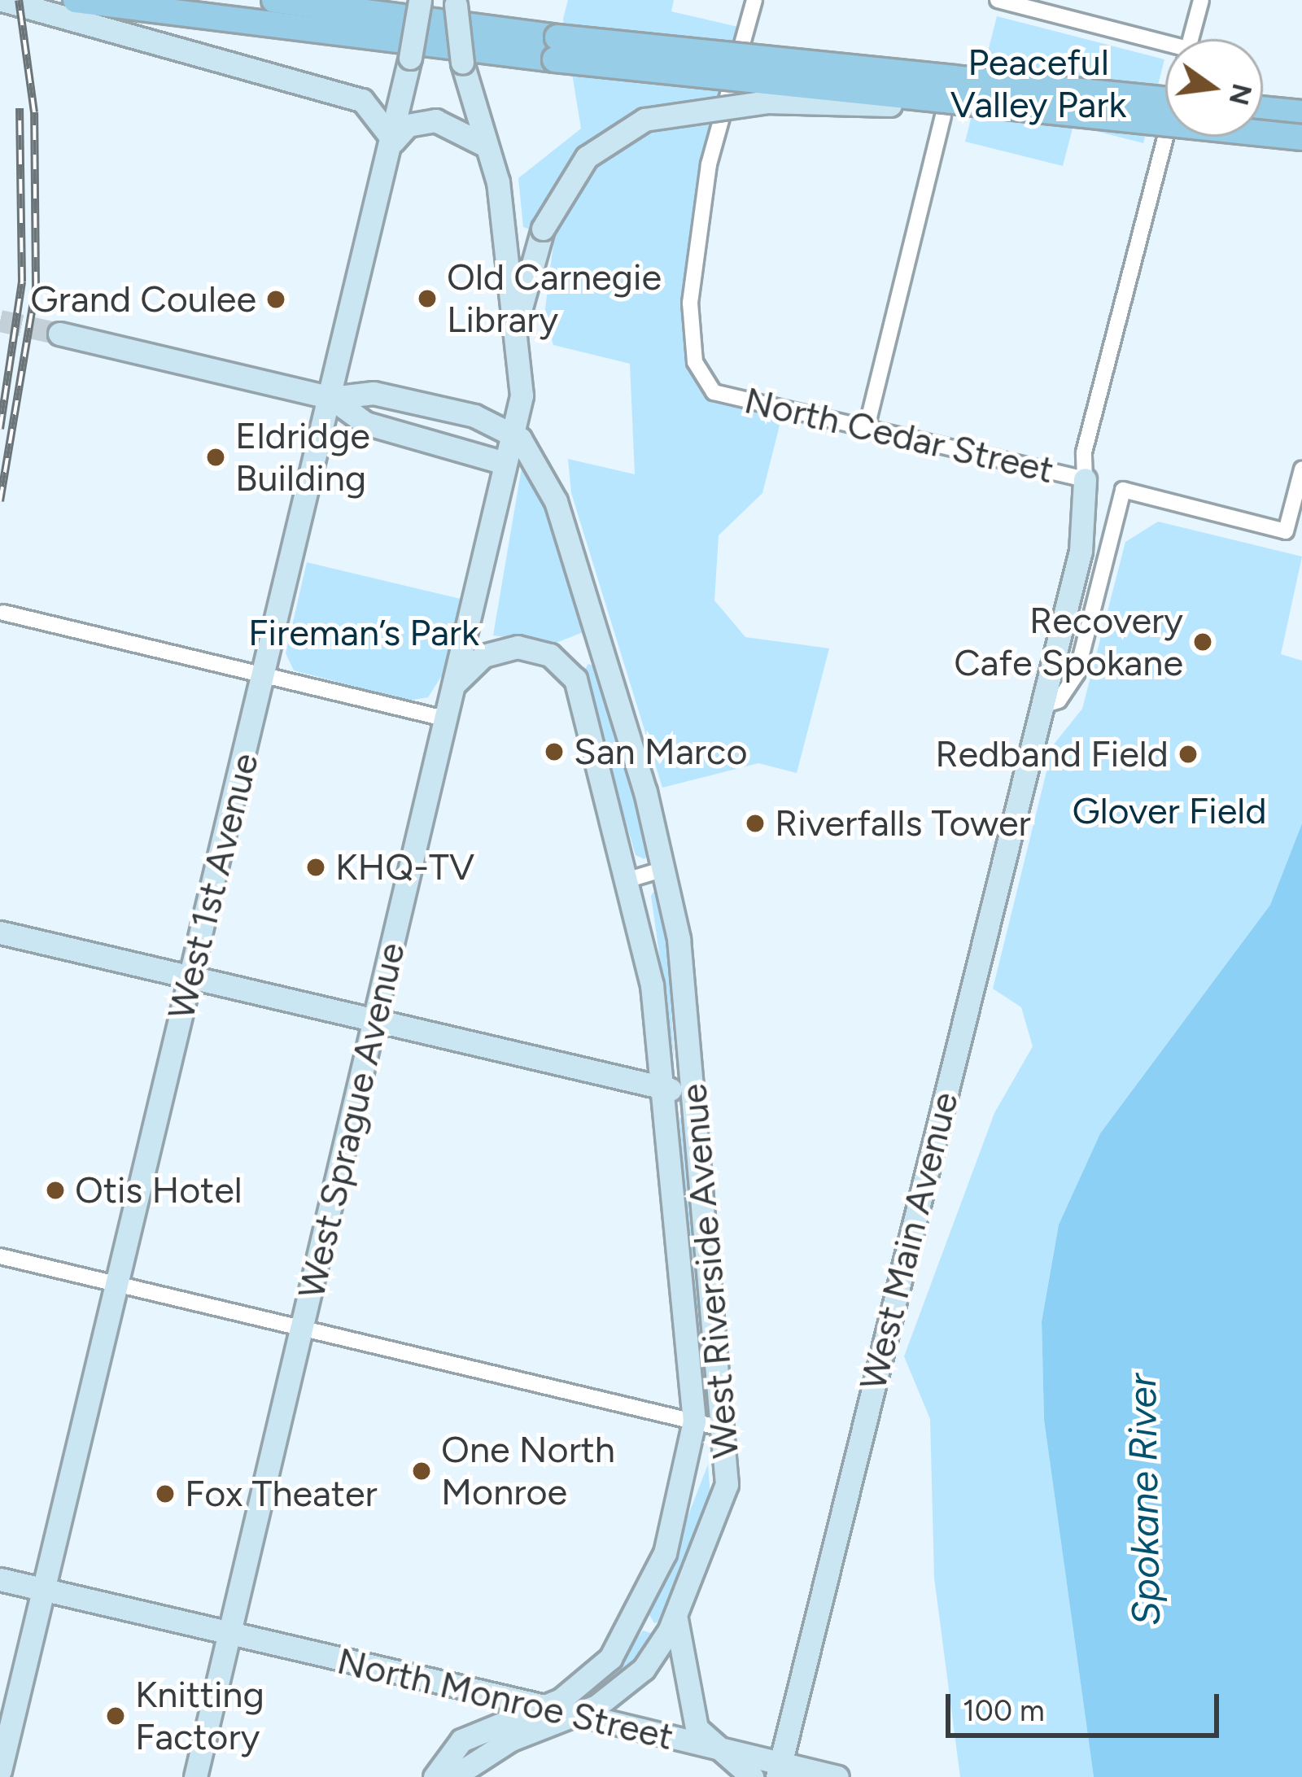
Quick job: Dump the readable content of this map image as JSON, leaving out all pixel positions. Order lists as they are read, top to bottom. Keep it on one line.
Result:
{"streets":{"street":["North Cedar Street","West 1st Avenue","West Sprague Avenue","West Main Avenue","West Riverside Avenue","North Monroe Street"]},"crossings":[["North Cedar Street","West Main Avenue"],["West 1st Avenue","North Monroe Street"],["West Sprague Avenue","North Monroe Street"],["West Main Avenue","North Monroe Street"],["West Riverside Avenue","North Monroe Street"]],"water":["Spokane River"],"parks":["Peaceful Valley Park","Fireman’s Park","Glover Field"],"places":["Old Carnegie Library","Grand Coulee","Eldridge Building","Recovery Cafe Spokane","San Marco","Redband Field","Riverfalls Tower","KHQ-TV","Otis Hotel","One North Monroe","Fox Theater","Knitting Factory"],"scale_bar":"100 m","north":"right"}
